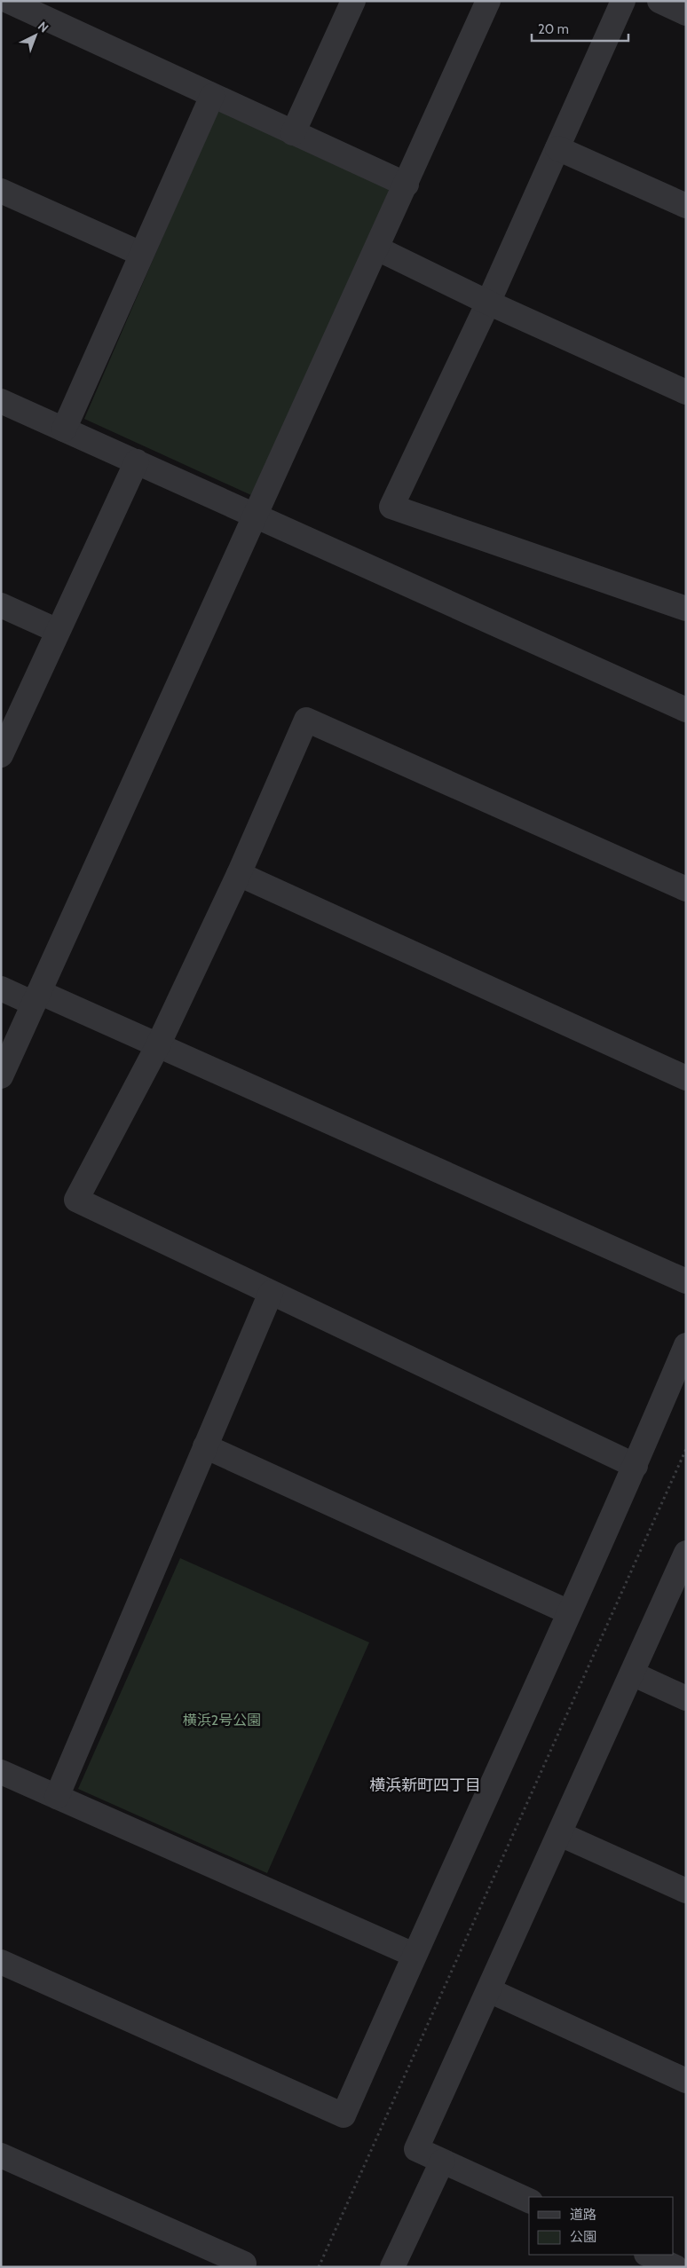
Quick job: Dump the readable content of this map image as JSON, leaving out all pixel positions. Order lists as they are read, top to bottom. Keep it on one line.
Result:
{"districts":["横浜新町四丁目"],"parks":["横浜2号公園"],"legend":["道路","公園"],"scale_bar":"20 m","north":"top right"}
